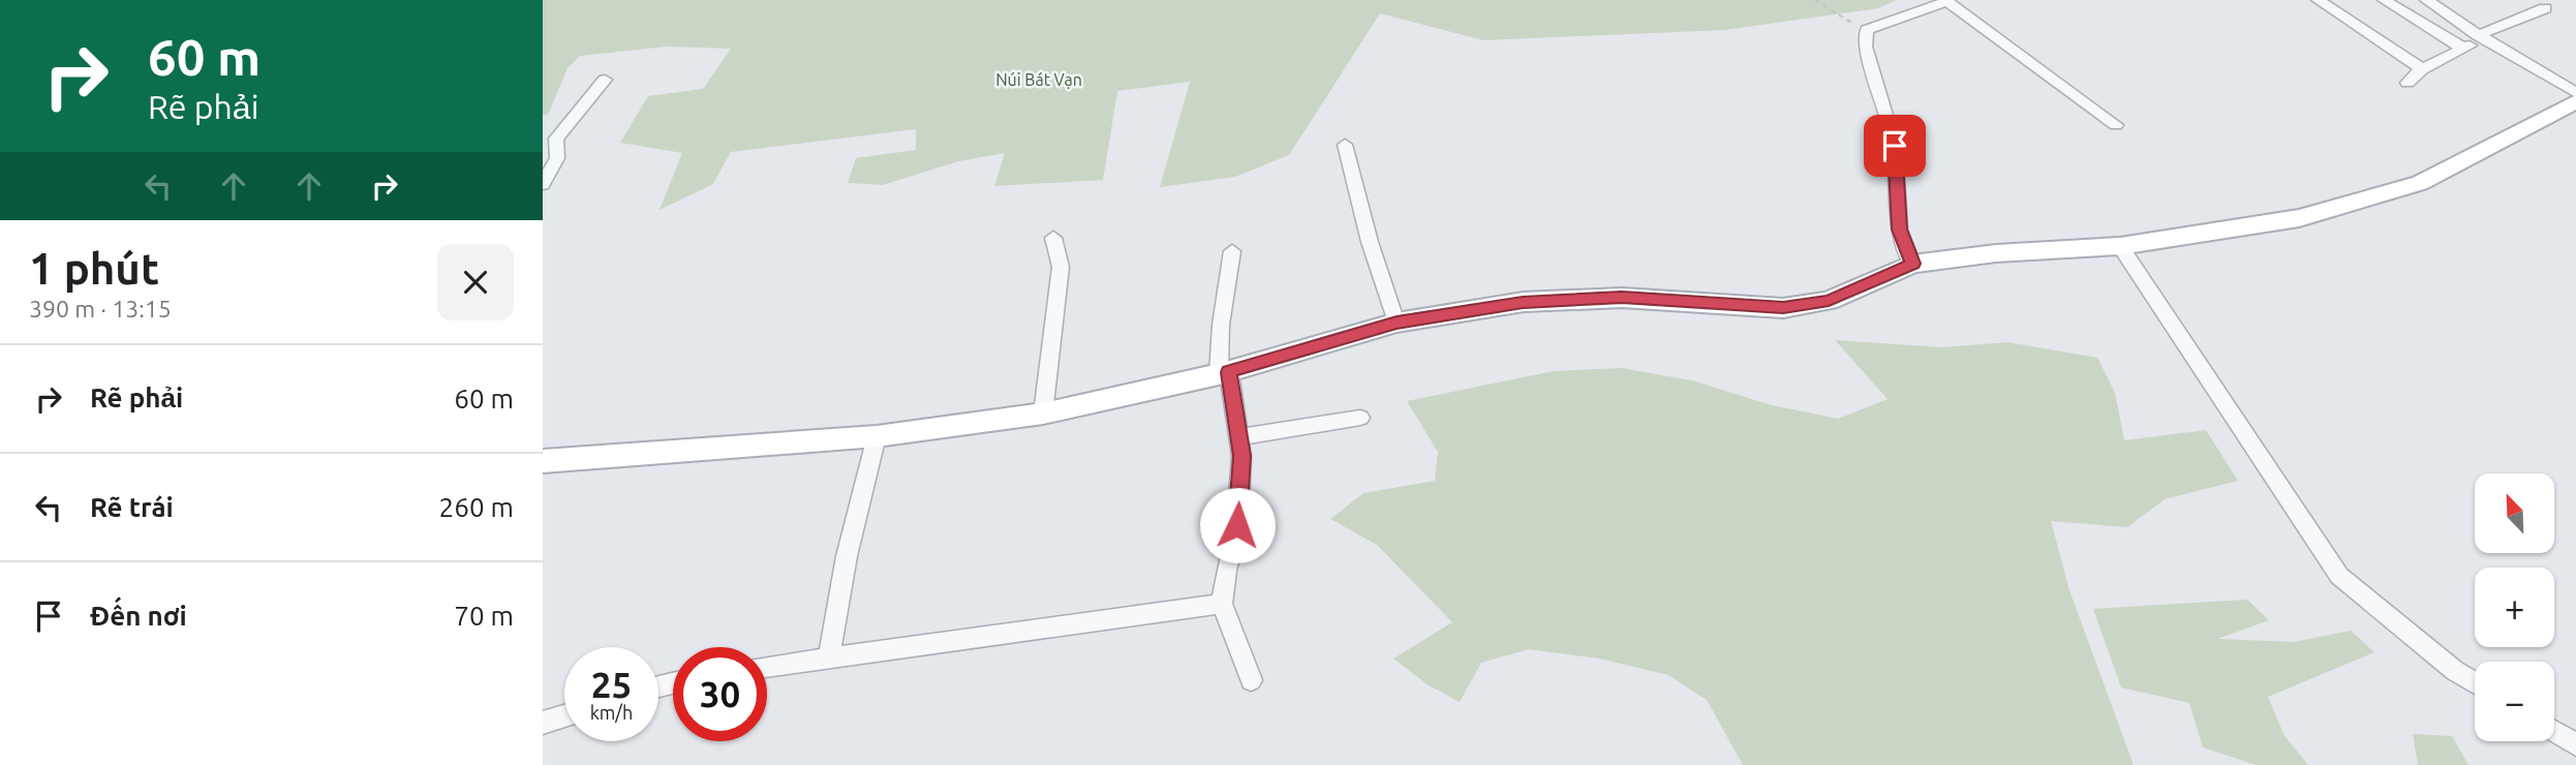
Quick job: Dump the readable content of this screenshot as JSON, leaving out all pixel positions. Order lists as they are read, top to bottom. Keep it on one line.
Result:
{"parks":["Núi Bát Vạn"],"north":"top left","page":{"turn":["60 m","Rẽ phải"],"heading":["1 phút","390 m · 13:15"],"list":[{"name":"Rẽ phải","value":"60 m"},{"name":"Rẽ trái","value":"260 m"},{"name":"Đến nơi","value":"70 m"}],"map_buttons":["+","−"],"speed":"25 km/h","limit":"30"}}
